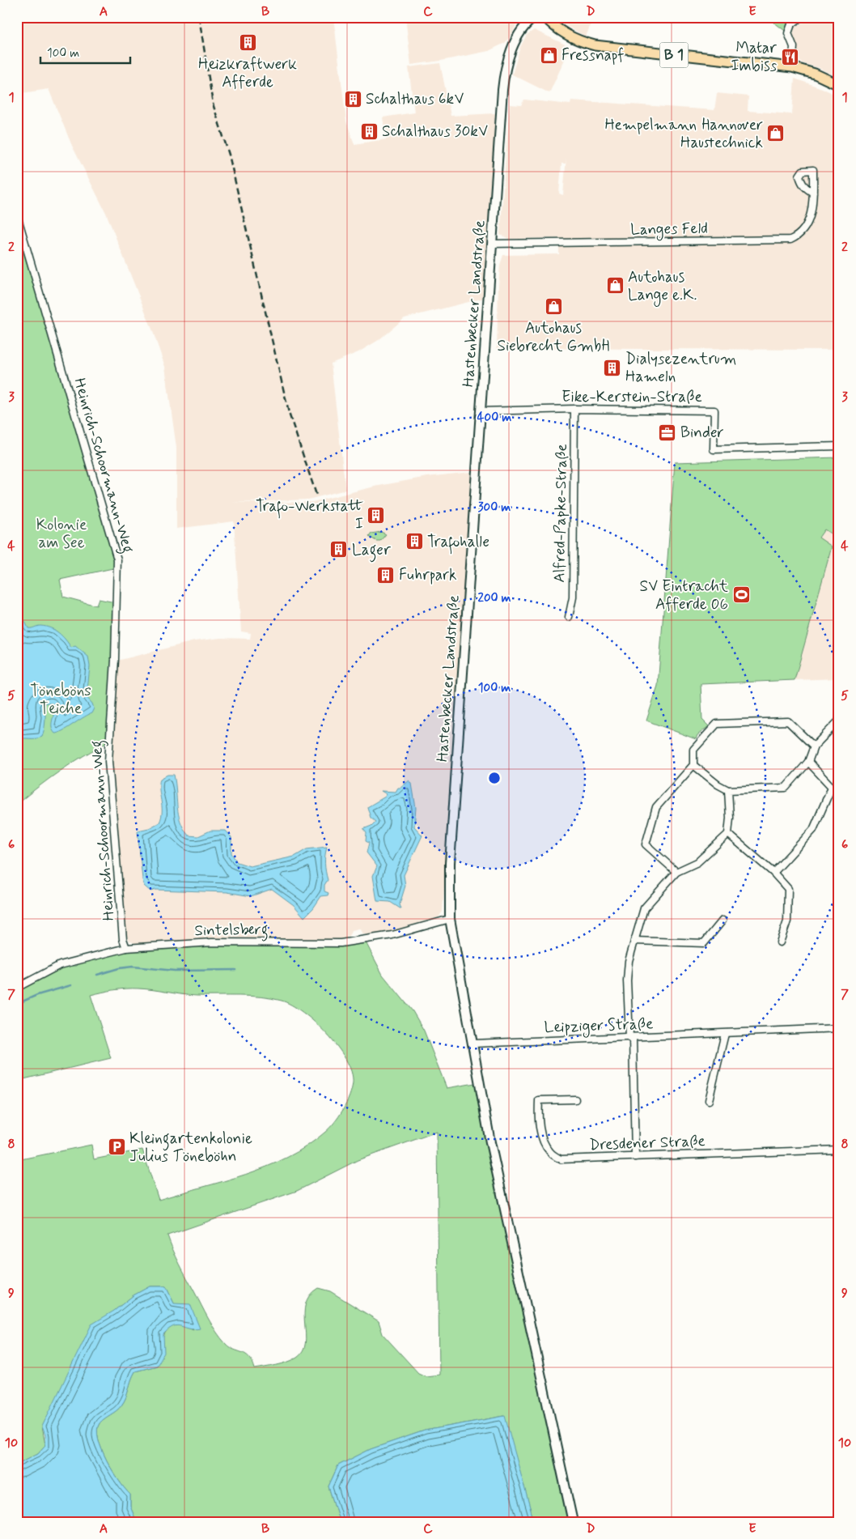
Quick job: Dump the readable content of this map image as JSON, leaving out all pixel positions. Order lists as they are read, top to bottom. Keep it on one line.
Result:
{"streets":{"main road":["B 1","Hastenbecker Landstraße"],"street":["Langes Feld","Eike-Kerstein-Straße","Heinrich-Schoormann-Weg","Alfred-Papke-Straße","Sintelsberg","Leipziger Straße","Dresdener Straße"]},"crossings":[["Langes Feld","Hastenbecker Landstraße"],["Hastenbecker Landstraße","Eike-Kerstein-Straße"],["Hastenbecker Landstraße","Sintelsberg"],["Hastenbecker Landstraße","Leipziger Straße"],["Eike-Kerstein-Straße","Alfred-Papke-Straße"],["Heinrich-Schoormann-Weg","Sintelsberg"]],"parks":["Kolonie am See","Töneböns Teiche"],"places":{"building":["Heizkraftwerk Afferde","Schalthaus 6kV","Schalthaus 30kV","Dialysezentrum Hameln","Trafo-Werkstatt I","Trafohalle","Lager","Fuhrpark"],"shop":["Fressnapf","Hempelmann Hannover Haustechnick","Autohaus Lange e.K.","Autohaus Siebrecht GmbH"],"restaurant":["Matar Imbiss"],"office":["Binder"],"sports":["SV Eintracht Afferde 06"],"parking":["Kleingartenkolonie Julius Töneböhn"]},"scale_bar":"100 m","grid":{"columns":["A","B","C","D","E"],"rows":["1","2","3","4","5","6","7","8","9","10"]},"rings":["400 m","300 m","200 m","100 m"]}
